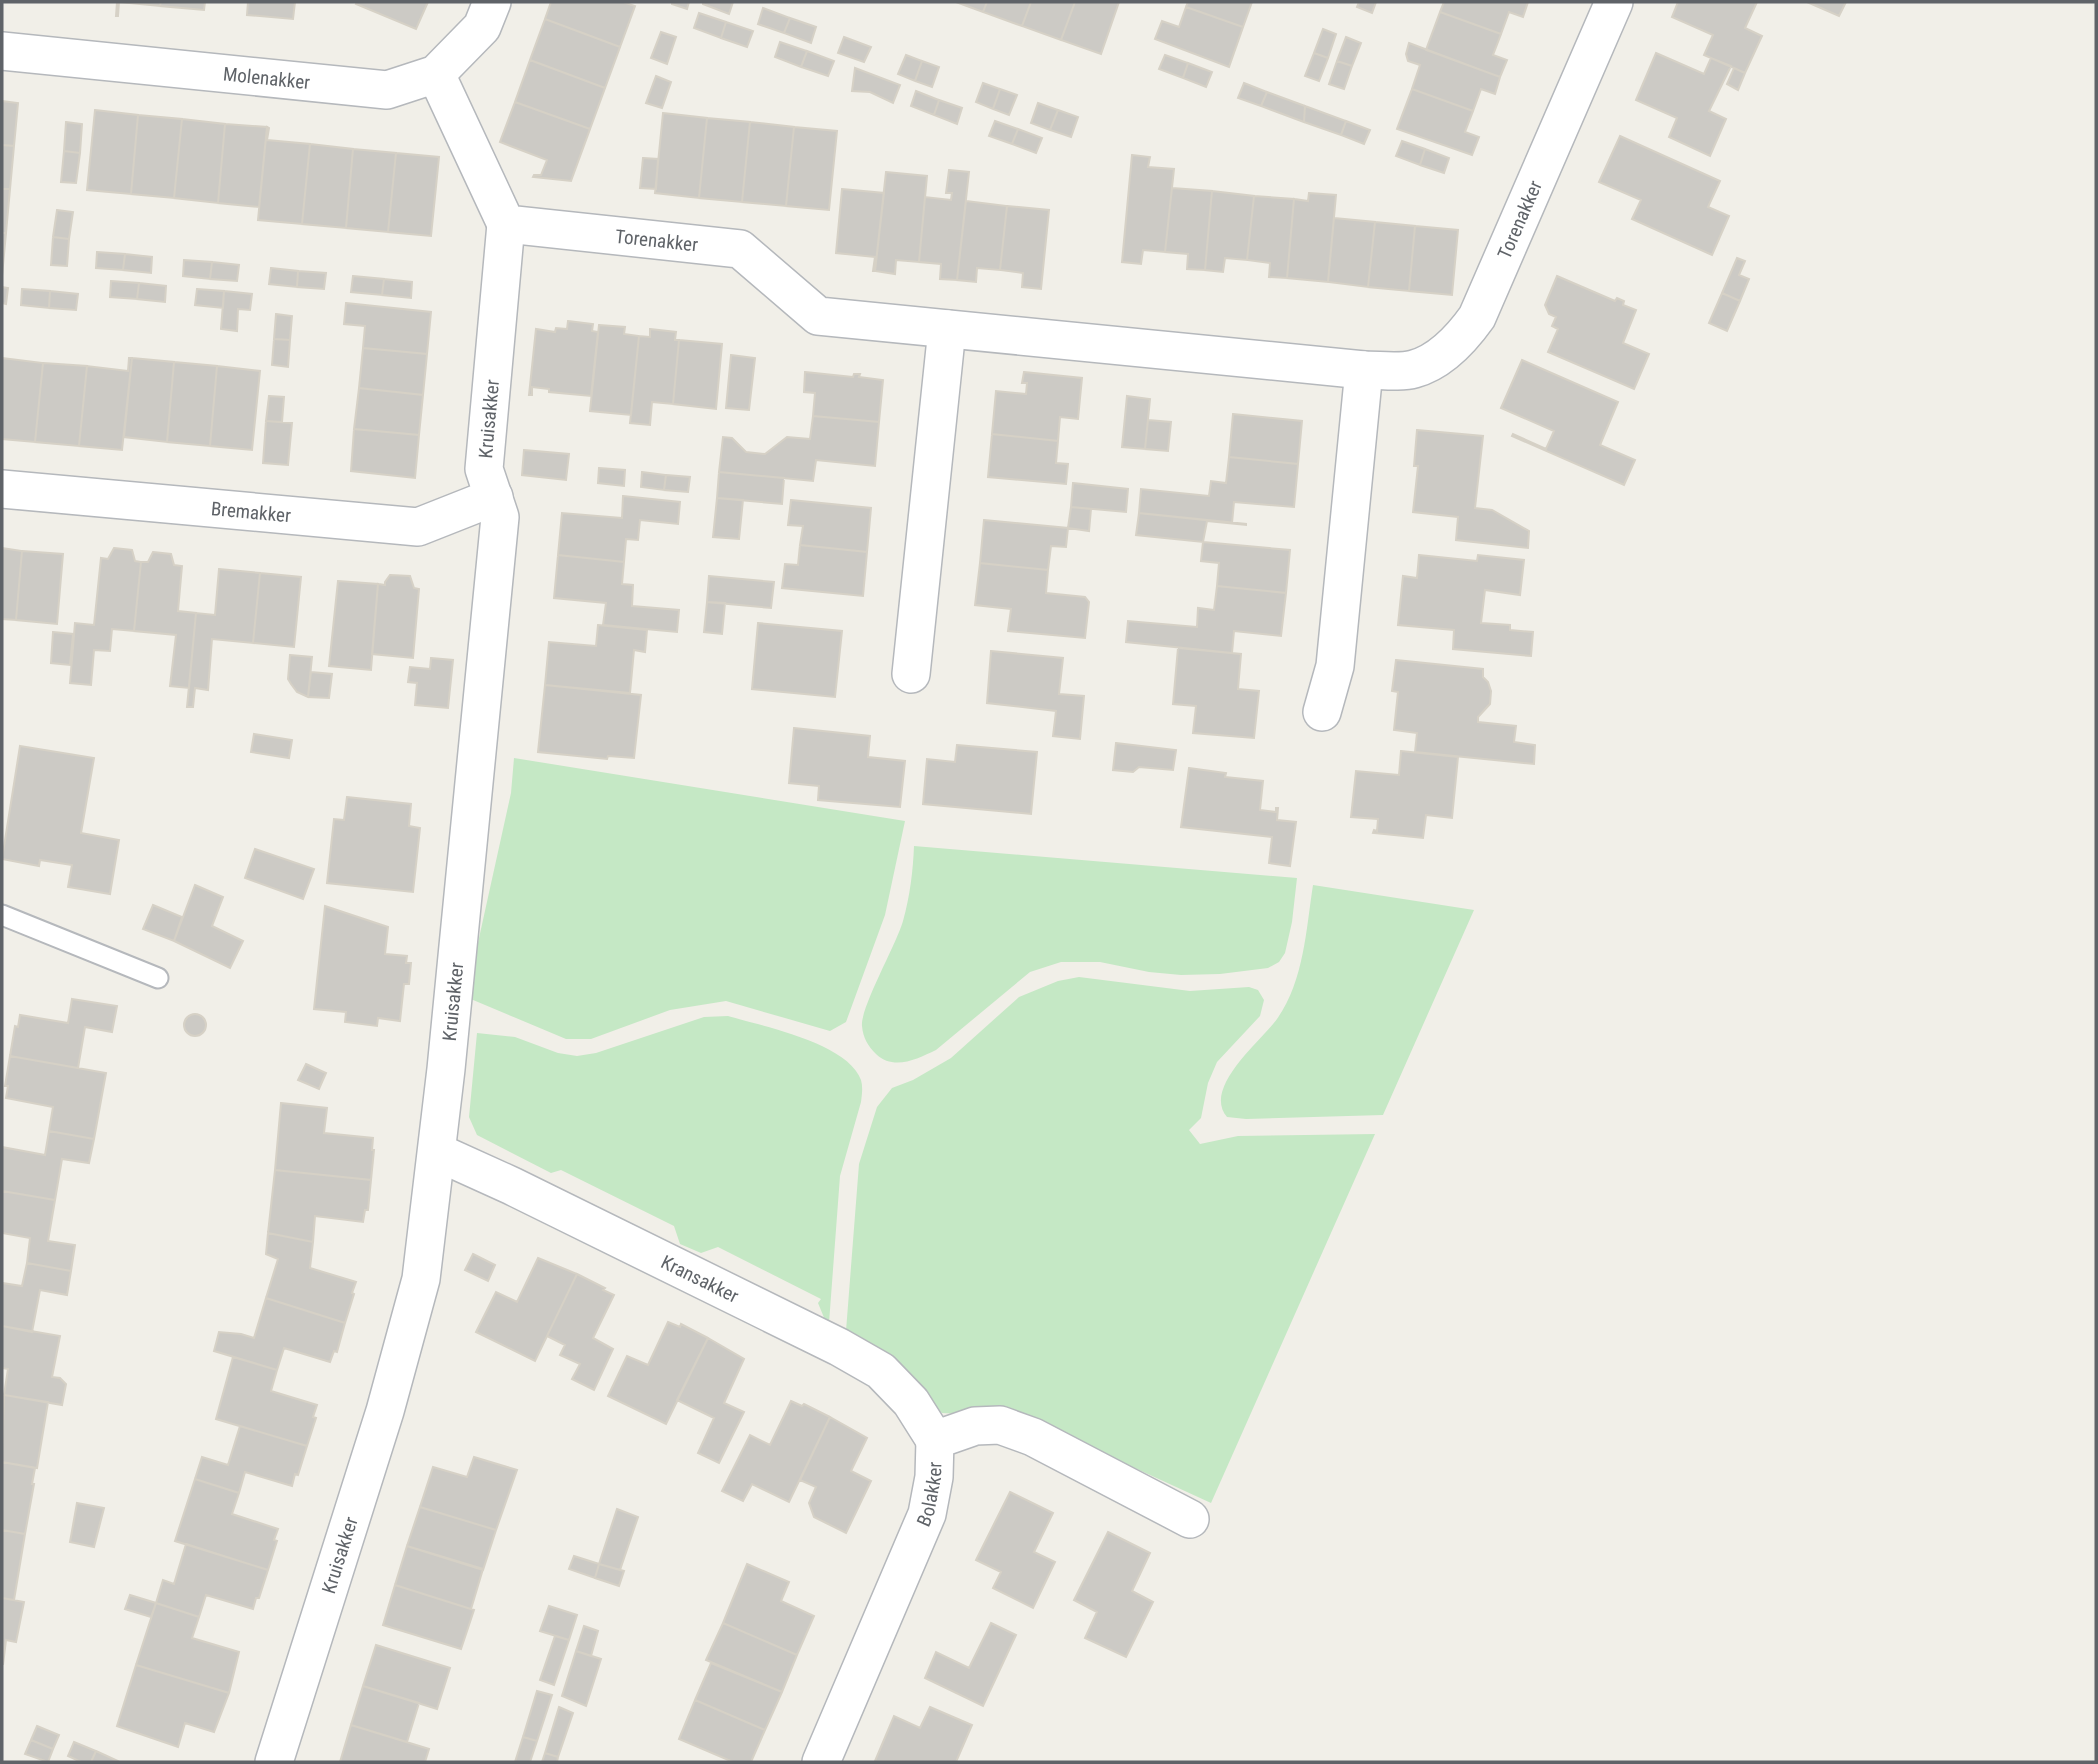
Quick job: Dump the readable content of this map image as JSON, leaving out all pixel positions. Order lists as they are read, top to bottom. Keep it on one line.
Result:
{"streets":{"street":["Molenakker","Torenakker","Kruisakker","Bremakker","Kransakker","Bolakker"]},"crossings":[["Torenakker","Kruisakker"],["Kruisakker","Bremakker"],["Kruisakker","Kransakker"],["Kransakker","Bolakker"]]}
